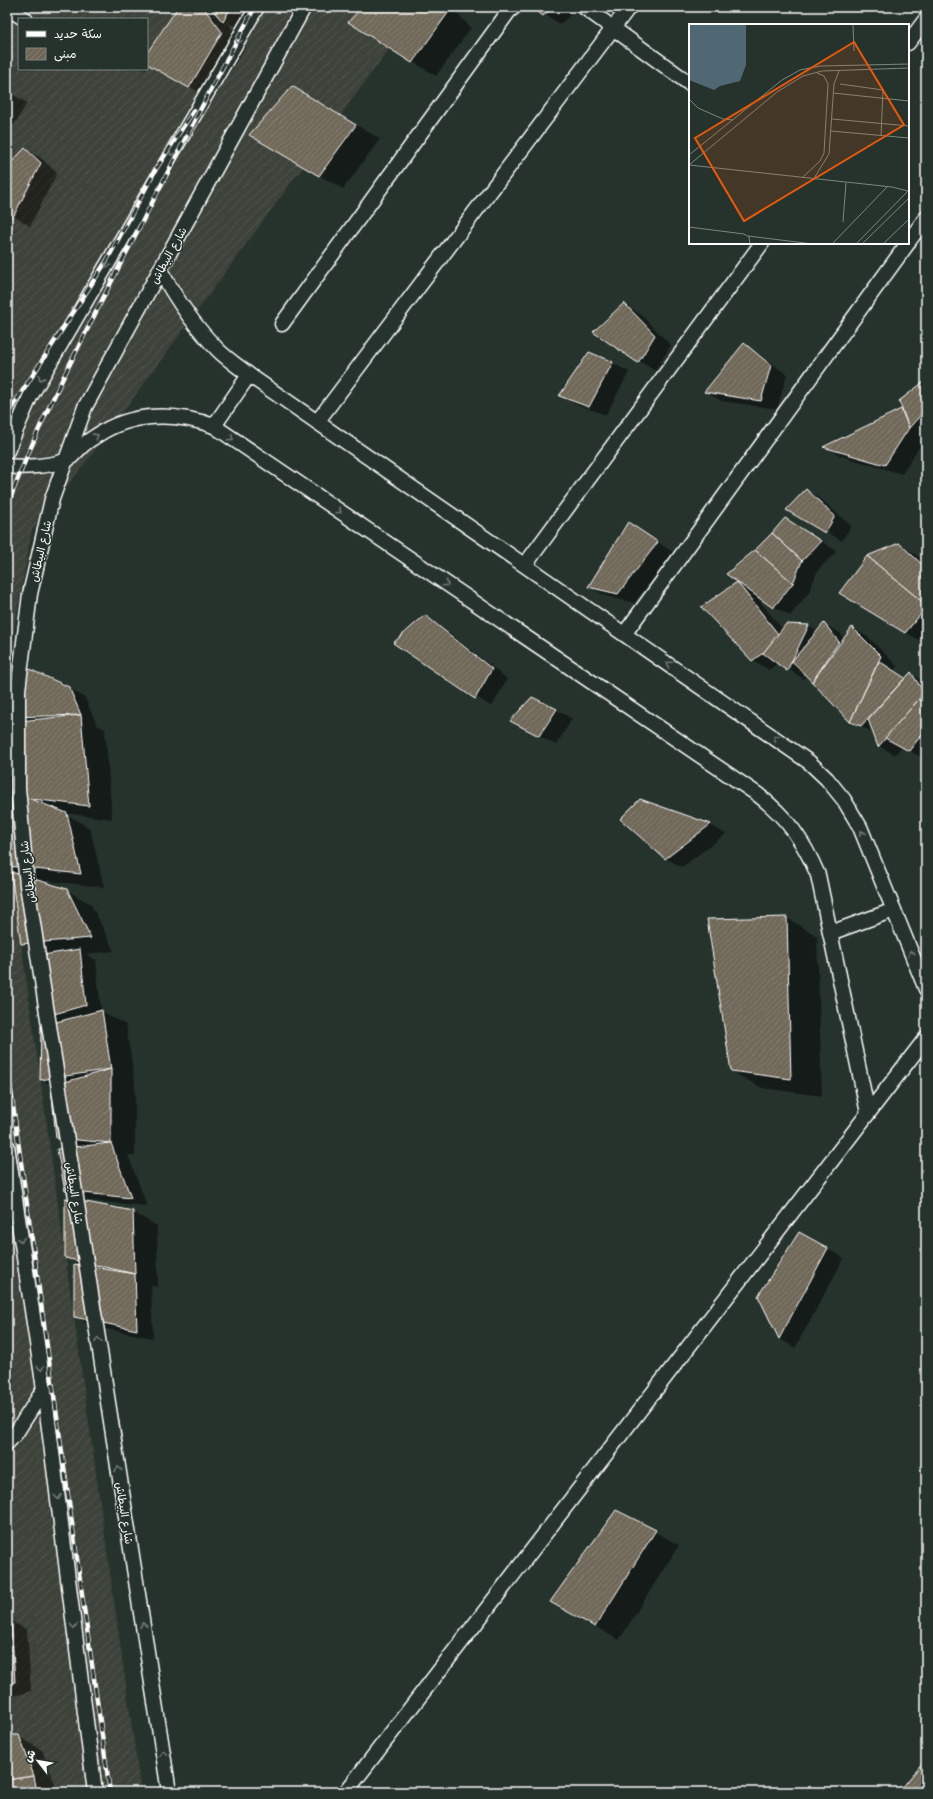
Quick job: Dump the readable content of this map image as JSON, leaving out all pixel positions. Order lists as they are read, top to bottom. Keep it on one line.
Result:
{"streets":{"lane":["شارع البيطاش"]},"legend":["سكة حديد","مبنى"],"north":"top left"}
